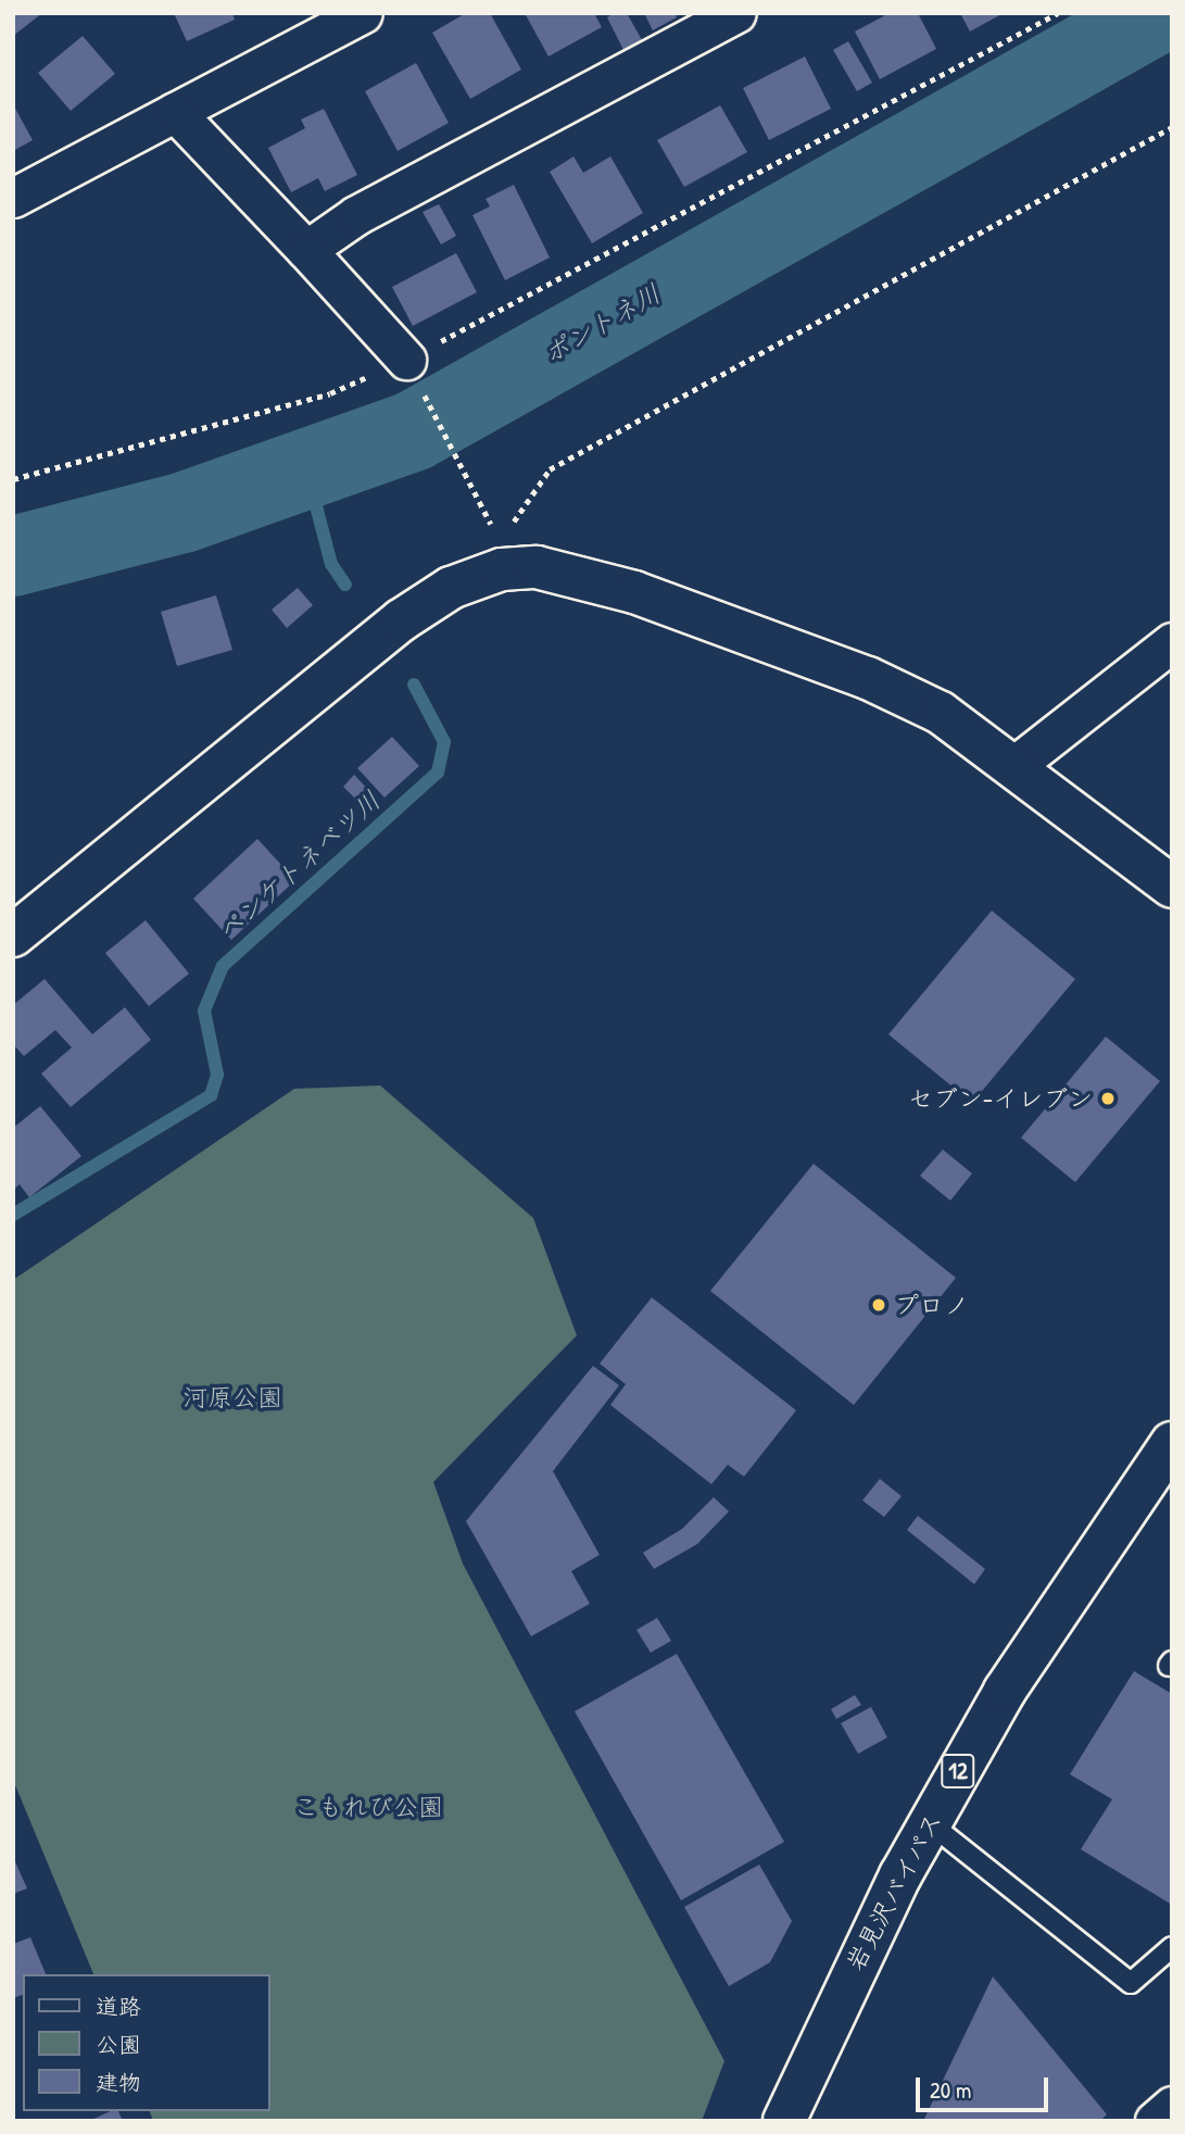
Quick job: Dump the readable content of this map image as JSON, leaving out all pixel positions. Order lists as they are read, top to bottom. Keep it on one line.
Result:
{"streets":{"main road":["12","岩見沢バイパス"]},"water":["ポントネ川","ペンケトネベツ川"],"parks":["河原公園","こもれび公園"],"places":["セブン-イレブン","プロノ"],"legend":["道路","公園","建物"],"scale_bar":"20 m"}
